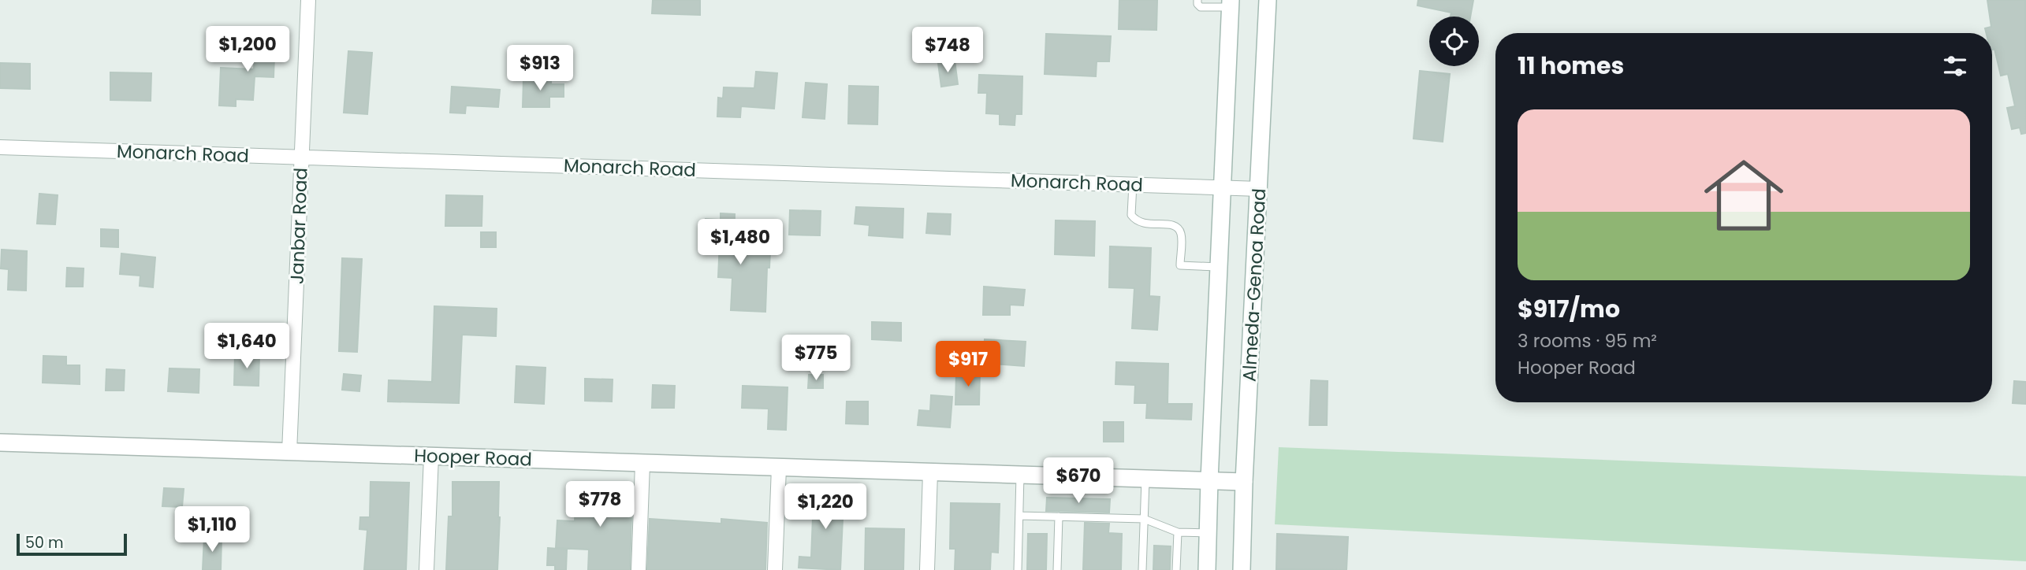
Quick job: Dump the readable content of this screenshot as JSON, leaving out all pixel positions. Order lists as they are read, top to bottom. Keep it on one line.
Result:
{"streets":{"street":["Monarch Road","Janbar Road","Almeda-Genoa Road","Hooper Road"]},"crossings":[["Monarch Road","Janbar Road"],["Monarch Road","Almeda-Genoa Road"],["Janbar Road","Hooper Road"],["Almeda-Genoa Road","Hooper Road"]],"scale_bar":"50 m","page":{"price":["$1,200","$748","$913","$1,480","$1,640","$775","$917","$670","$778","$1,220","$1,110"],"heading":"11 homes","list":[{"name":"$917/mo","note":"3 rooms · 95 m² · Hooper Road"}],"scale":"50 m"}}
